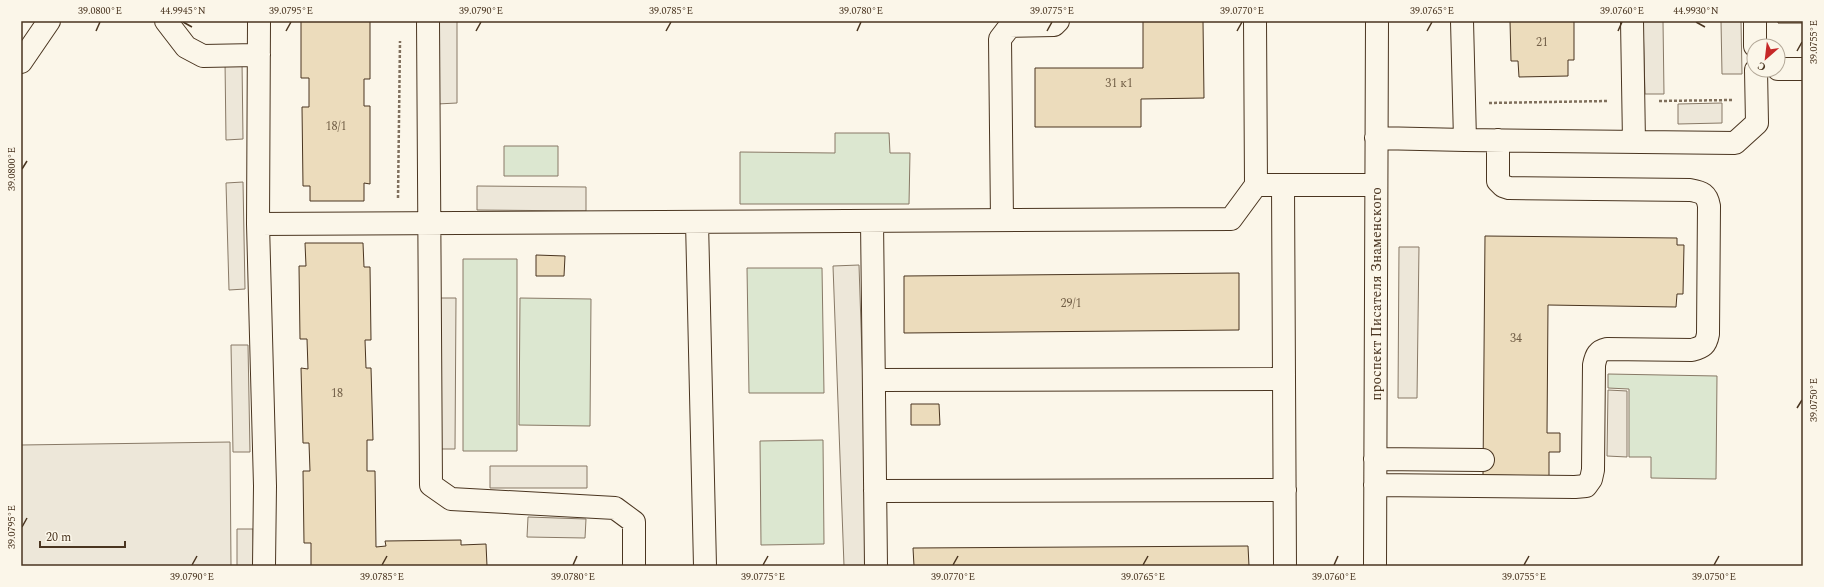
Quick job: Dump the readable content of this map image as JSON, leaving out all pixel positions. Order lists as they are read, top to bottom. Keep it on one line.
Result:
{"streets":{"street":["проспект Писателя Знаменского"]},"house_numbers":["21","31 к1","18/1","29/1","34","18"],"scale_bar":"20 m","north":"bottom left","coordinates":["39.0800°E","44.9945°N","39.0795°E","39.0790°E","39.0785°E","39.0780°E","39.0775°E","39.0770°E","39.0765°E","39.0760°E","44.9930°N","39.0755°E","39.0750°E"]}
